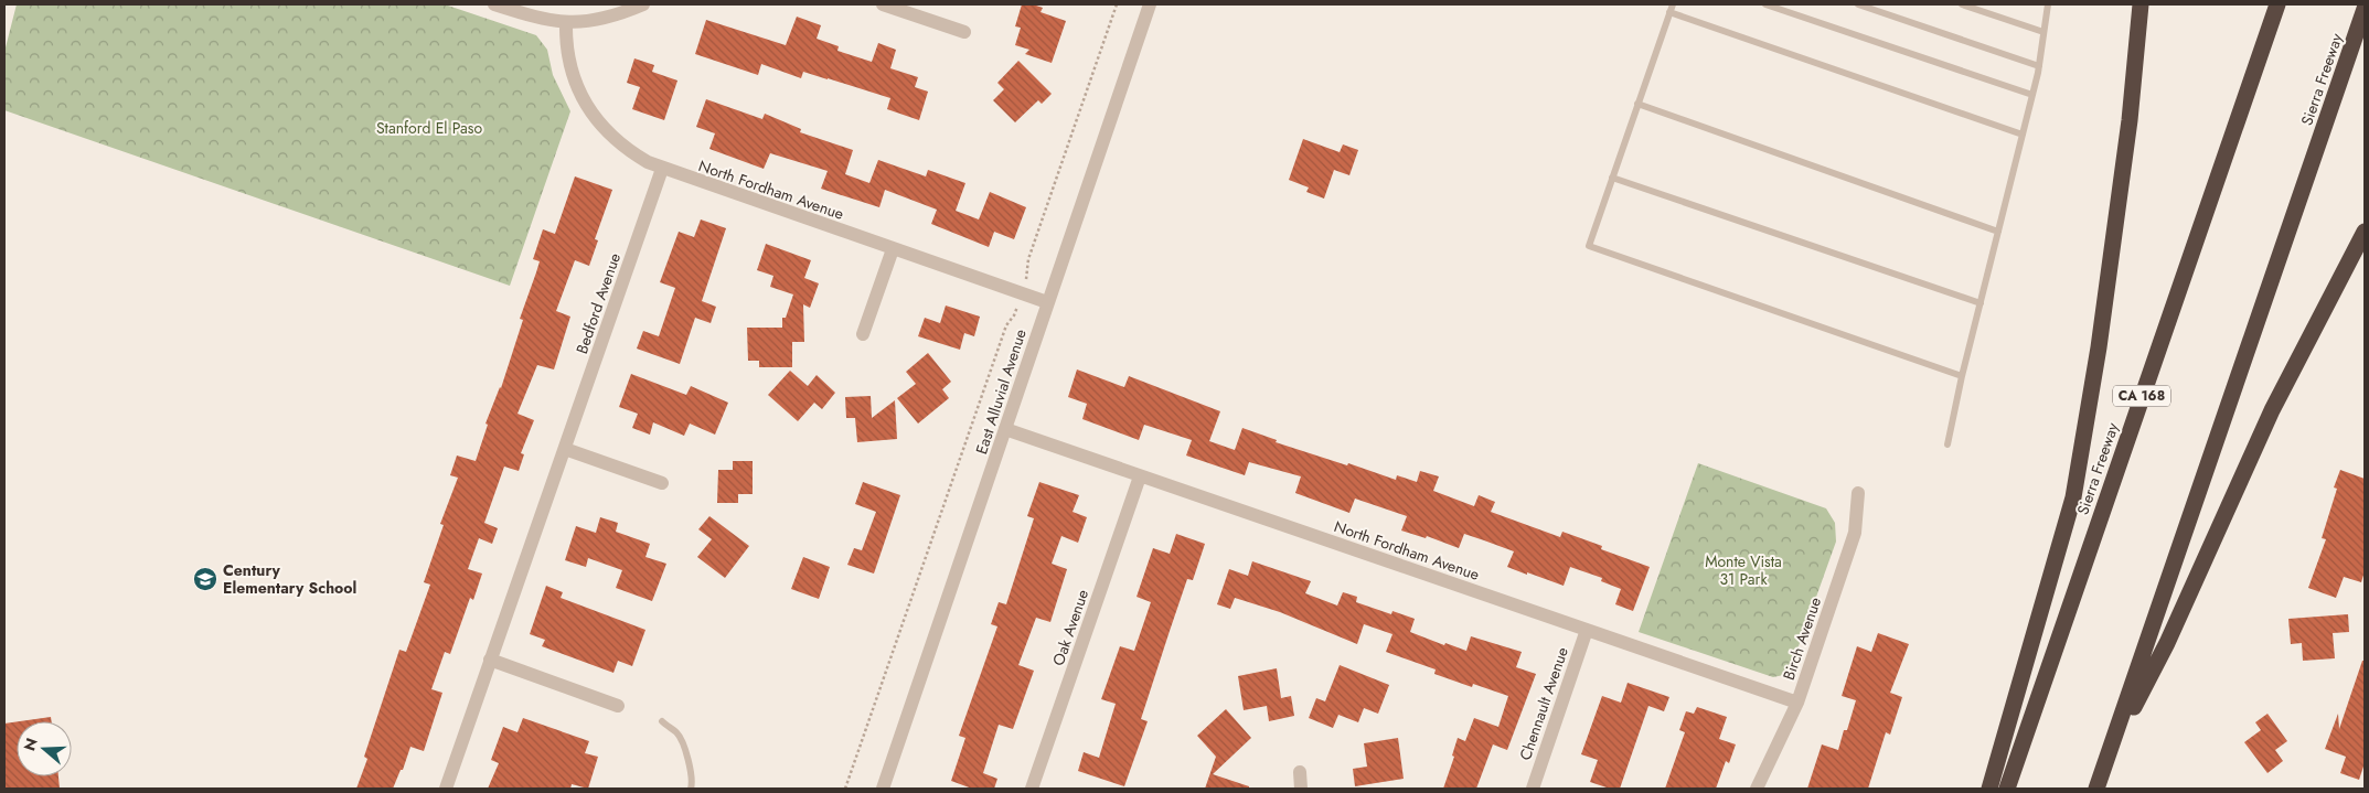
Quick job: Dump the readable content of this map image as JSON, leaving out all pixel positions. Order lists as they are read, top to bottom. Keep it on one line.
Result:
{"streets":{"highway":["Sierra Freeway","CA 168"],"street":["North Fordham Avenue","Bedford Avenue","East Alluvial Avenue","Oak Avenue","Birch Avenue","Chennault Avenue"]},"crossings":[["North Fordham Avenue","Bedford Avenue"],["North Fordham Avenue","East Alluvial Avenue"],["North Fordham Avenue","Oak Avenue"],["North Fordham Avenue","Birch Avenue"],["North Fordham Avenue","Chennault Avenue"]],"parks":["Stanford El Paso","Monte Vista 31 Park"],"places":{"school or university":["Century Elementary School"]},"north":"left"}
